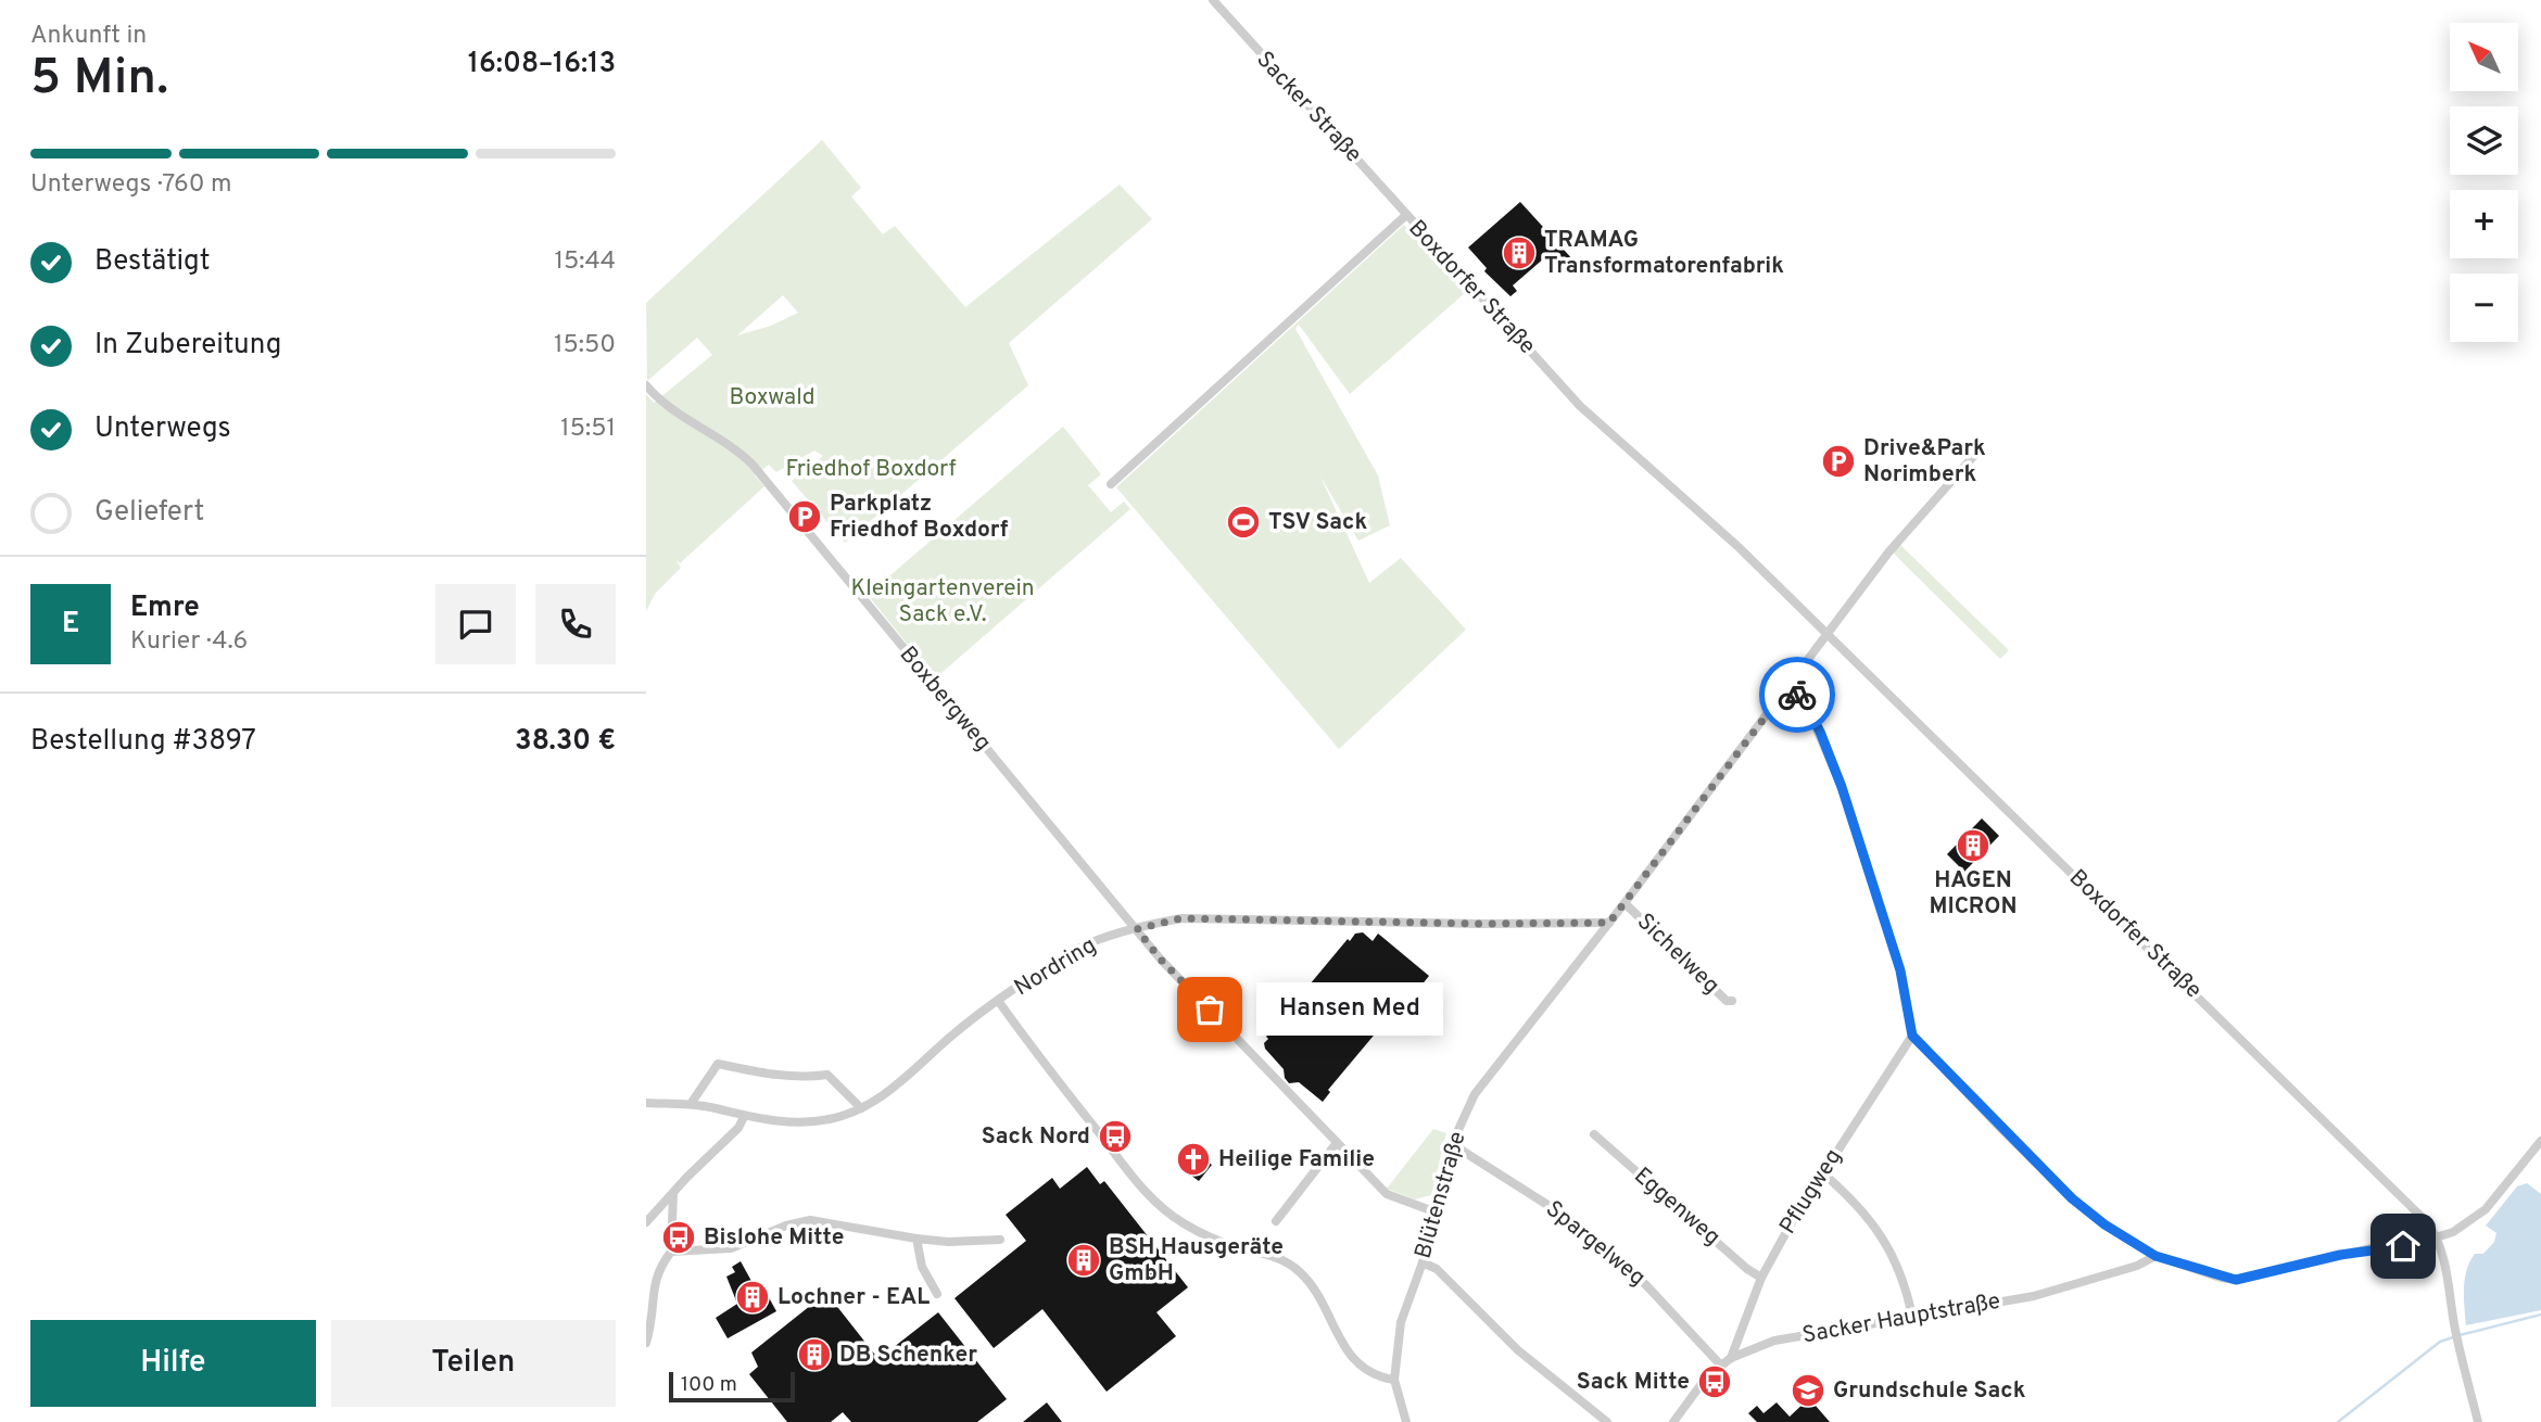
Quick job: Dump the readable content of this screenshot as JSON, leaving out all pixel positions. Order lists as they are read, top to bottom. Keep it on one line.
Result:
{"streets":{"street":["Sacker Straße","Boxdorfer Straße","Boxbergweg","Sichelweg","Nordring","Pflugweg","Blütenstraße","Eggenweg","Spargelweg","Sacker Hauptstraße"]},"crossings":[["Sacker Straße","Boxdorfer Straße"],["Boxbergweg","Nordring"],["Boxbergweg","Blütenstraße"],["Nordring","Blütenstraße"],["Pflugweg","Eggenweg"],["Pflugweg","Sacker Hauptstraße"],["Blütenstraße","Spargelweg"],["Spargelweg","Sacker Hauptstraße"]],"parks":["Boxwald","Friedhof Boxdorf","Kleingartenverein Sack e.V."],"places":{"building":["TRAMAG Transformatorenfabrik","HAGEN MICRON","BSH Hausgeräte GmbH","Lochner - EAL","DB Schenker"],"parking":["Drive&Park Norimberk","Parkplatz Friedhof Boxdorf"],"sports":["TSV Sack"],"other":["Hansen Med"],"bus stop":["Sack Nord","Bislohe Mitte","Sack Mitte"],"church":["Heilige Familie"],"school or university":["Grundschule Sack"]},"scale_bar":"100 m","north":"top left","page":{"heading":["5 Min.","Ankunft in","16:08–16:13"],"panel":["Emre","Kurier · 4.6","Bestellung #3897","38.30 €"],"map_buttons":["+","−"],"bar":"Unterwegs · 760 m","list":[["Bestätigt","15:44"],["In Zubereitung","15:50"],["Unterwegs","15:51"],"Geliefert"],"round":"E","bubble":"Hansen Med","buttons":["Hilfe","Teilen"],"scale":"100 m"}}
